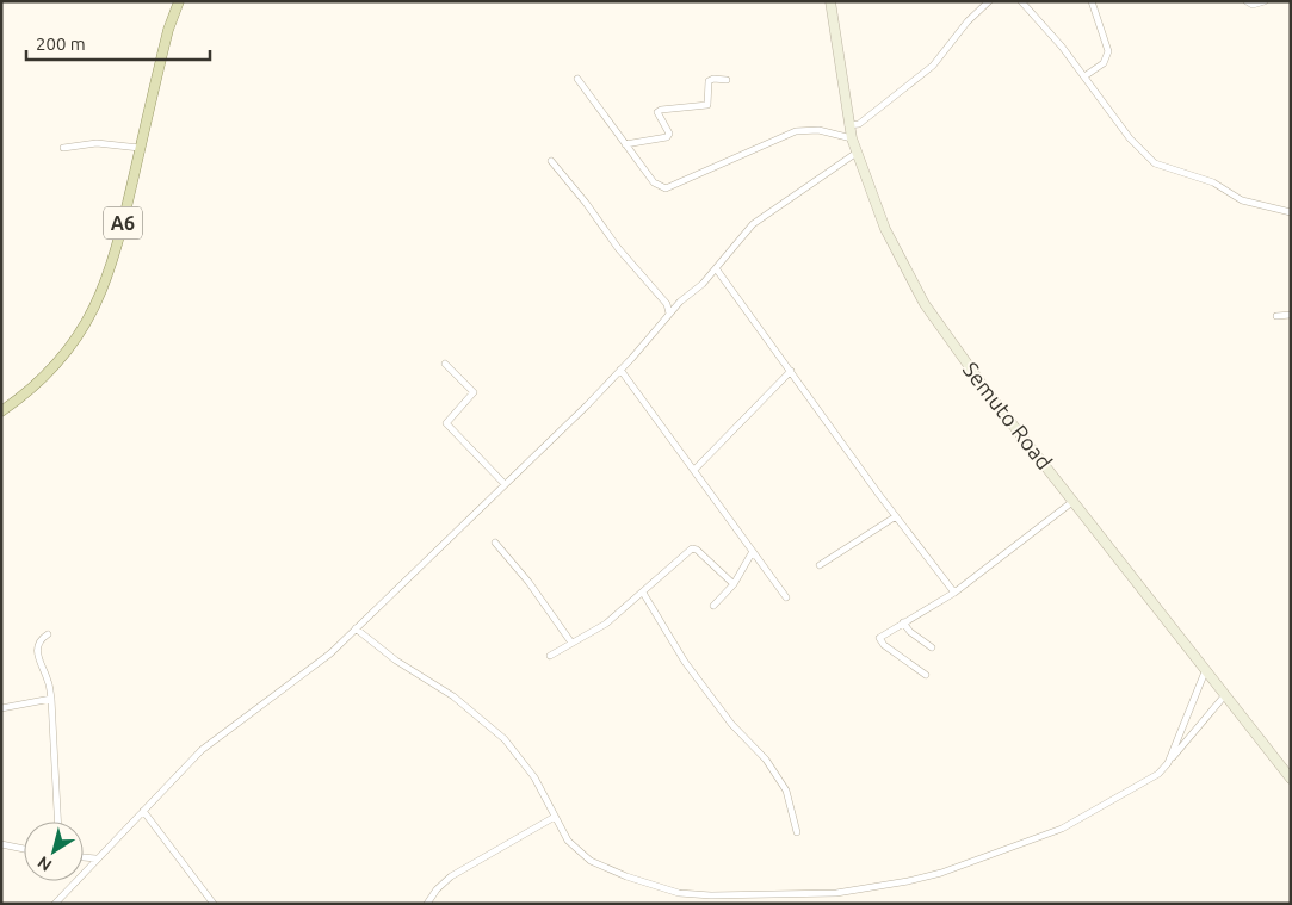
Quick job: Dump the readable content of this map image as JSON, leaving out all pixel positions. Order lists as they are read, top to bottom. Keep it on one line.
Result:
{"streets":{"main road":["A6","Semuto Road"]},"scale_bar":"200 m","north":"bottom left"}
